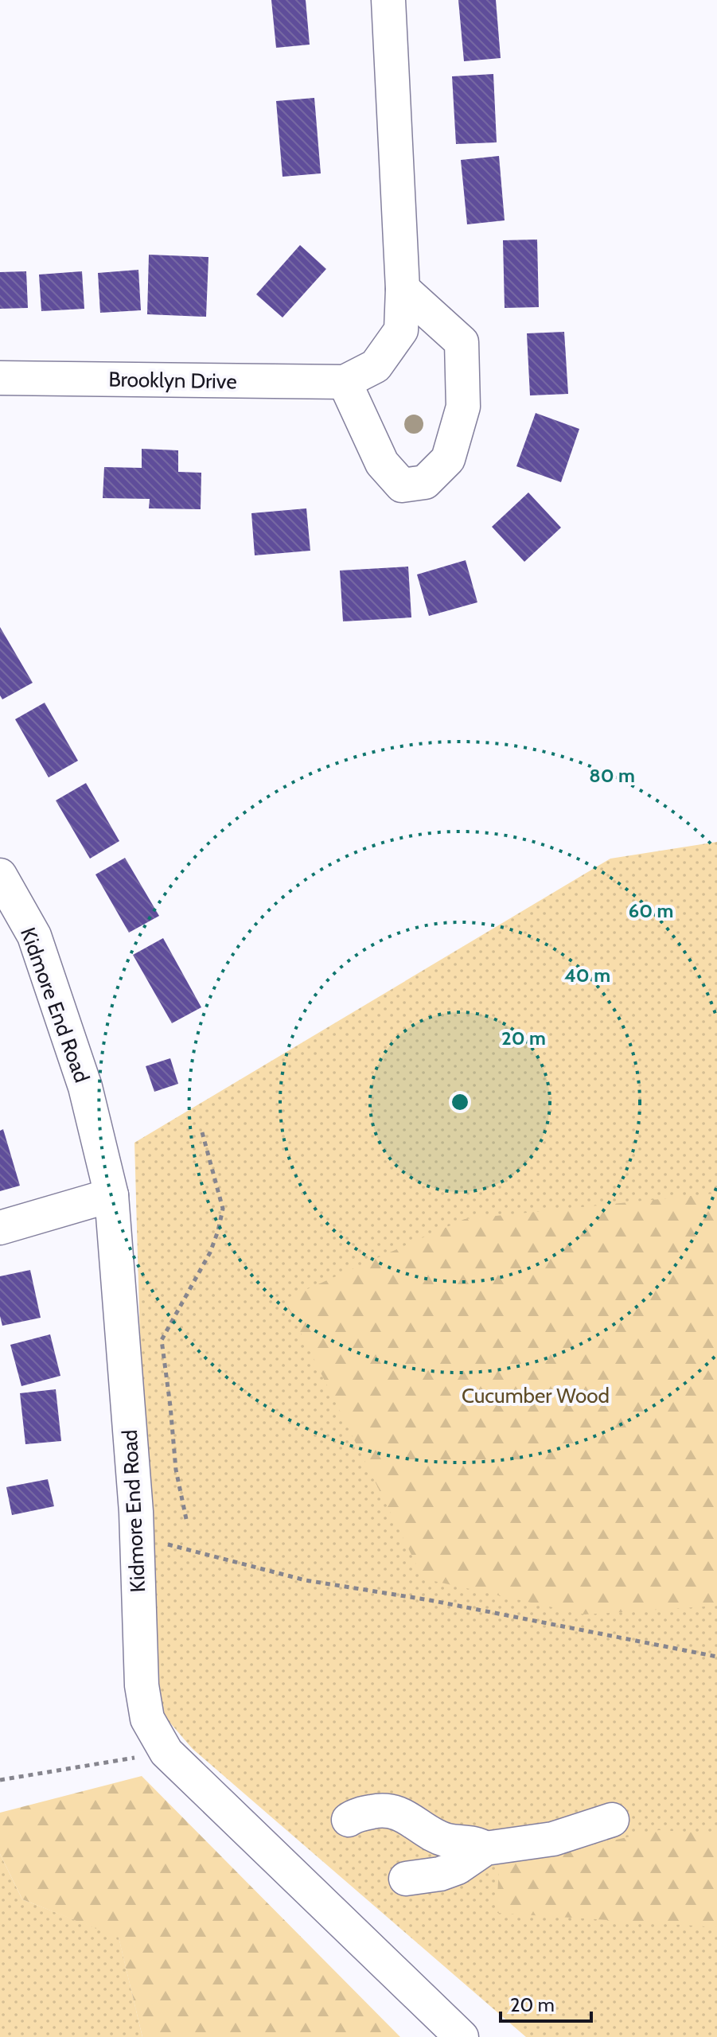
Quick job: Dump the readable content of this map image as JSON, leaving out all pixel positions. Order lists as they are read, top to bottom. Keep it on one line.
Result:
{"streets":{"street":["Brooklyn Drive","Kidmore End Road"]},"parks":["Cucumber Wood"],"scale_bar":"20 m","rings":["80 m","60 m","40 m","20 m"]}
